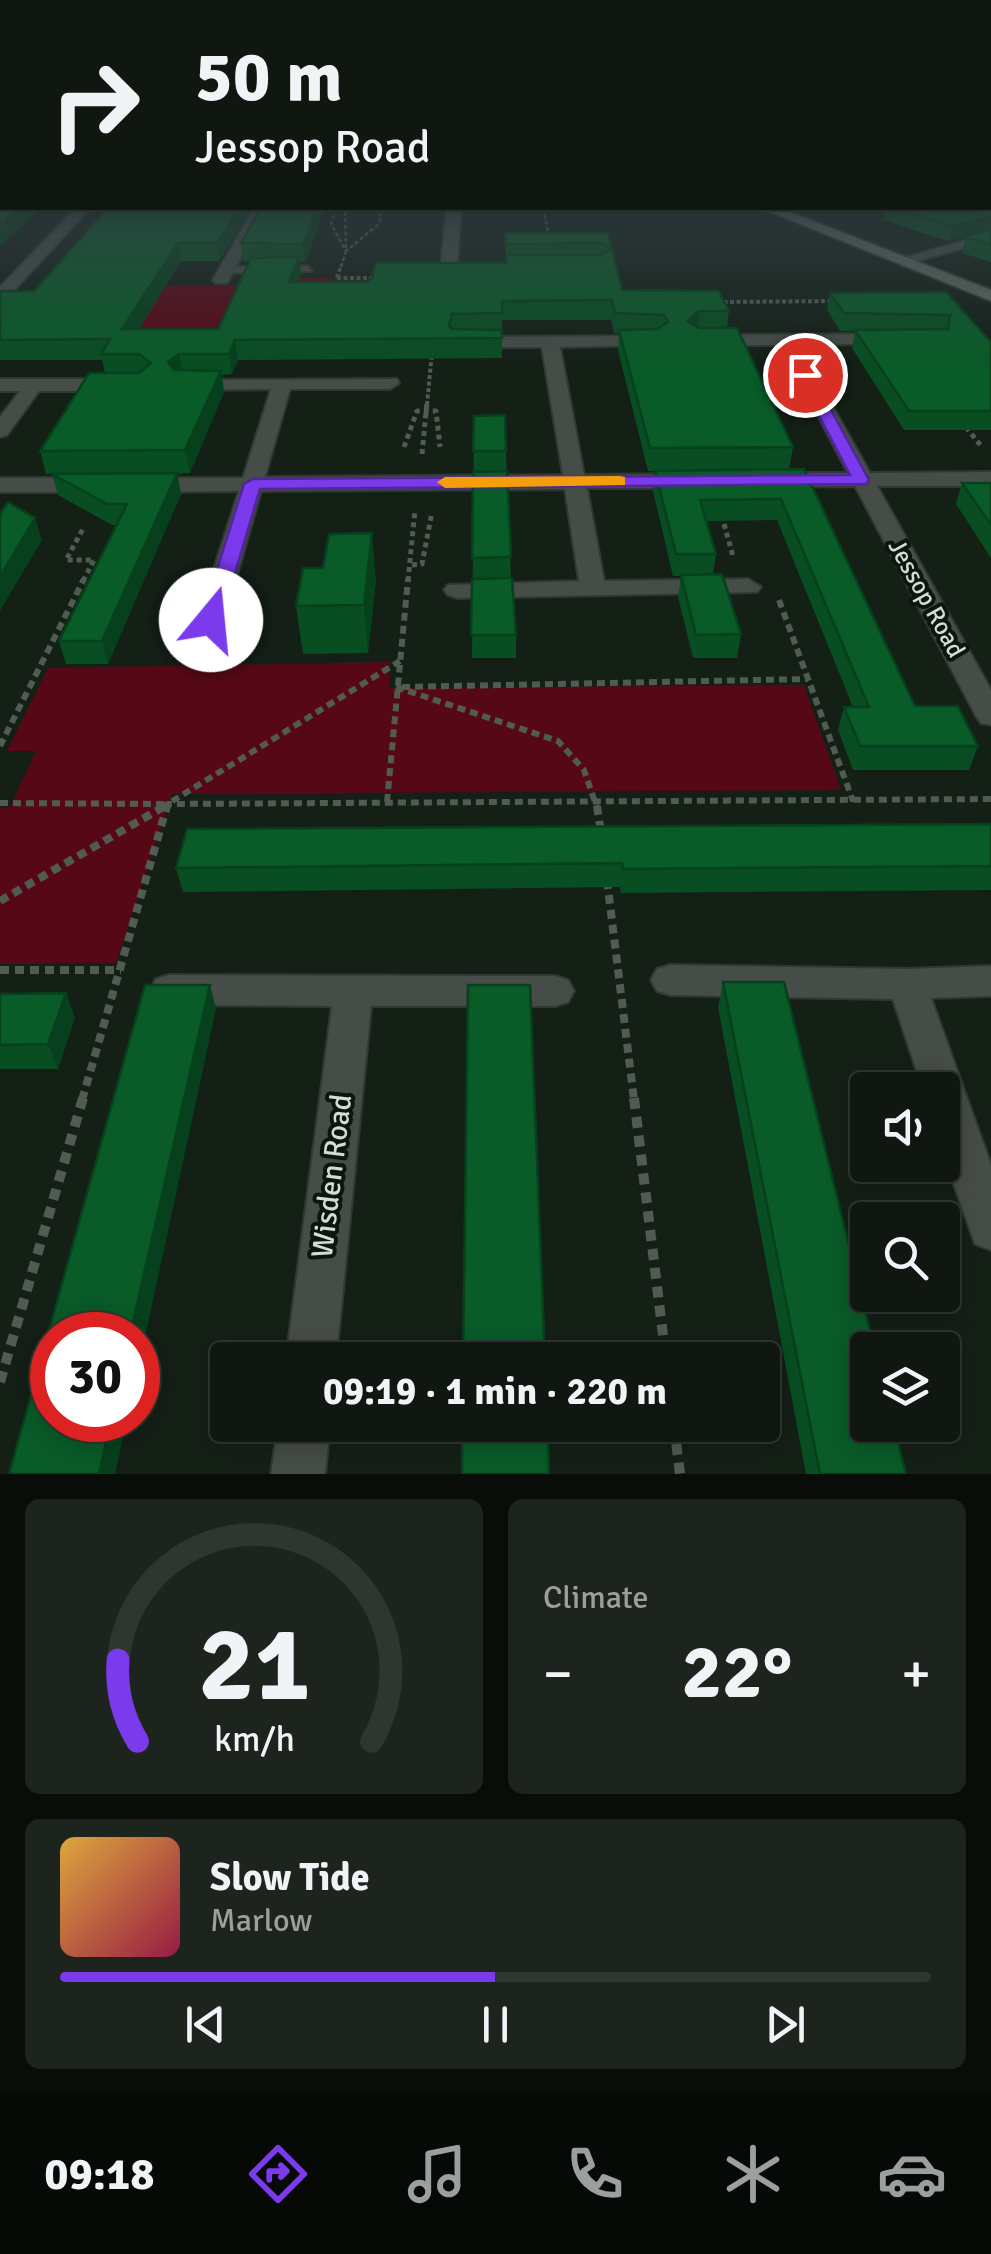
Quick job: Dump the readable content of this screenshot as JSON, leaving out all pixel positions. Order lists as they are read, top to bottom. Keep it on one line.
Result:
{"streets":{"street":["Jessop Road","Wisden Road"]},"page":{"turn":["50 m","Jessop Road"],"limit":"30","trip":"09:19 · 1 min · 220 m","tile":"Climate","heat":["−","22°","+"],"song":["Slow Tide","Marlow"],"tabs":"09:18","gauge":["21","km/h"]}}
